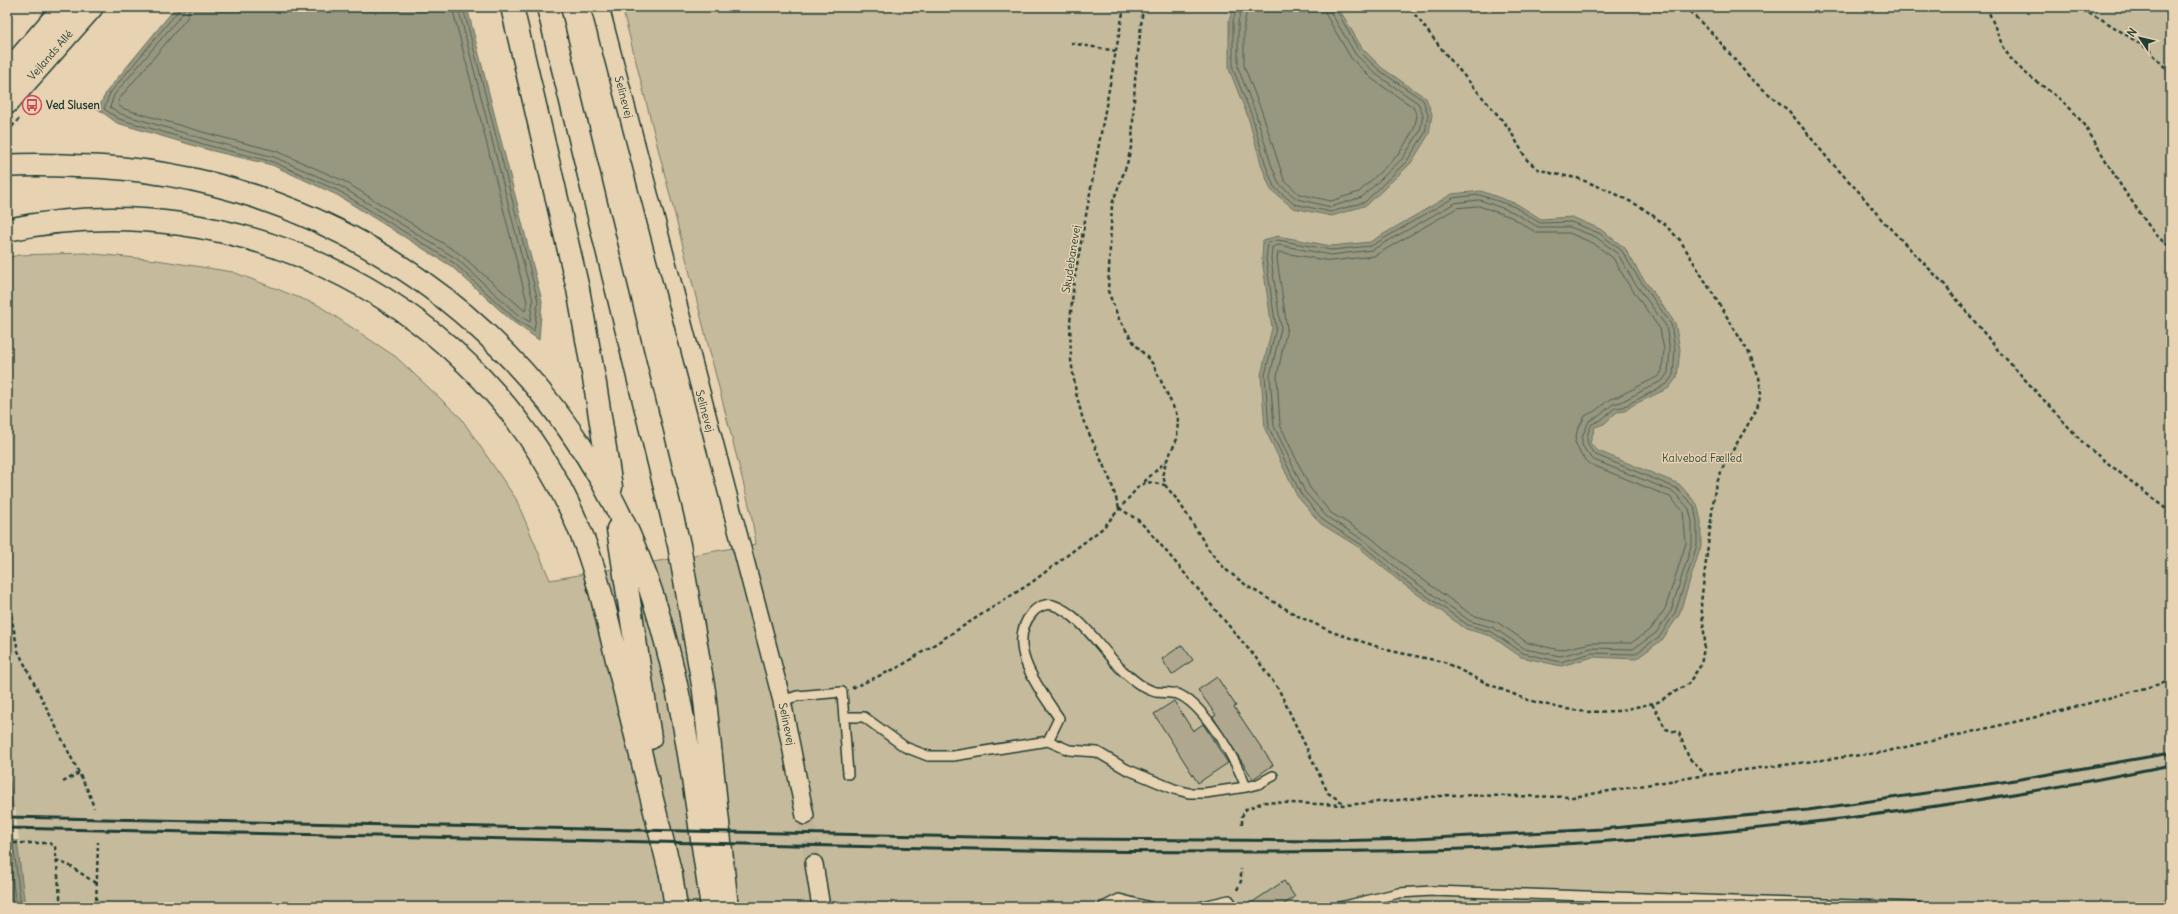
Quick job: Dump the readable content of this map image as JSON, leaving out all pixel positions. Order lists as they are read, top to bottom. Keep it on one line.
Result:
{"streets":{"main road":["Vejlands Allé"],"street":["Selinevej"],"path":["Skydebanevej"]},"parks":["Kalvebod Fælled"],"places":{"bus stop":["Ved Slusen"]},"north":"top left"}
